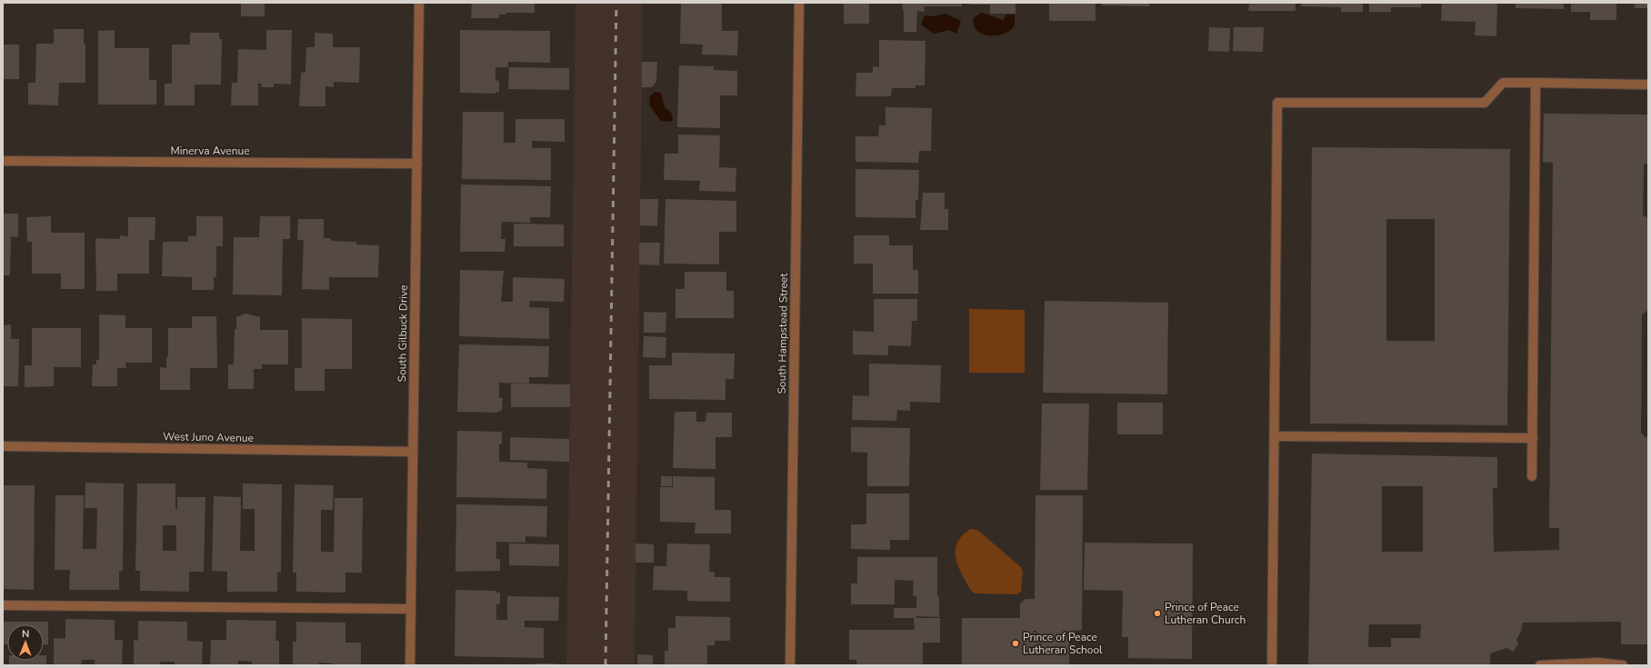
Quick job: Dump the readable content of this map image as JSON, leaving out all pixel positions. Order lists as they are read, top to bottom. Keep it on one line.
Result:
{"streets":{"street":["Minerva Avenue","South Gilbuck Drive","South Hampstead Street","West Juno Avenue"]},"crossings":[["Minerva Avenue","South Gilbuck Drive"],["South Gilbuck Drive","West Juno Avenue"]],"places":["Prince of Peace Lutheran Church","Prince of Peace Lutheran School"],"north":"top"}
